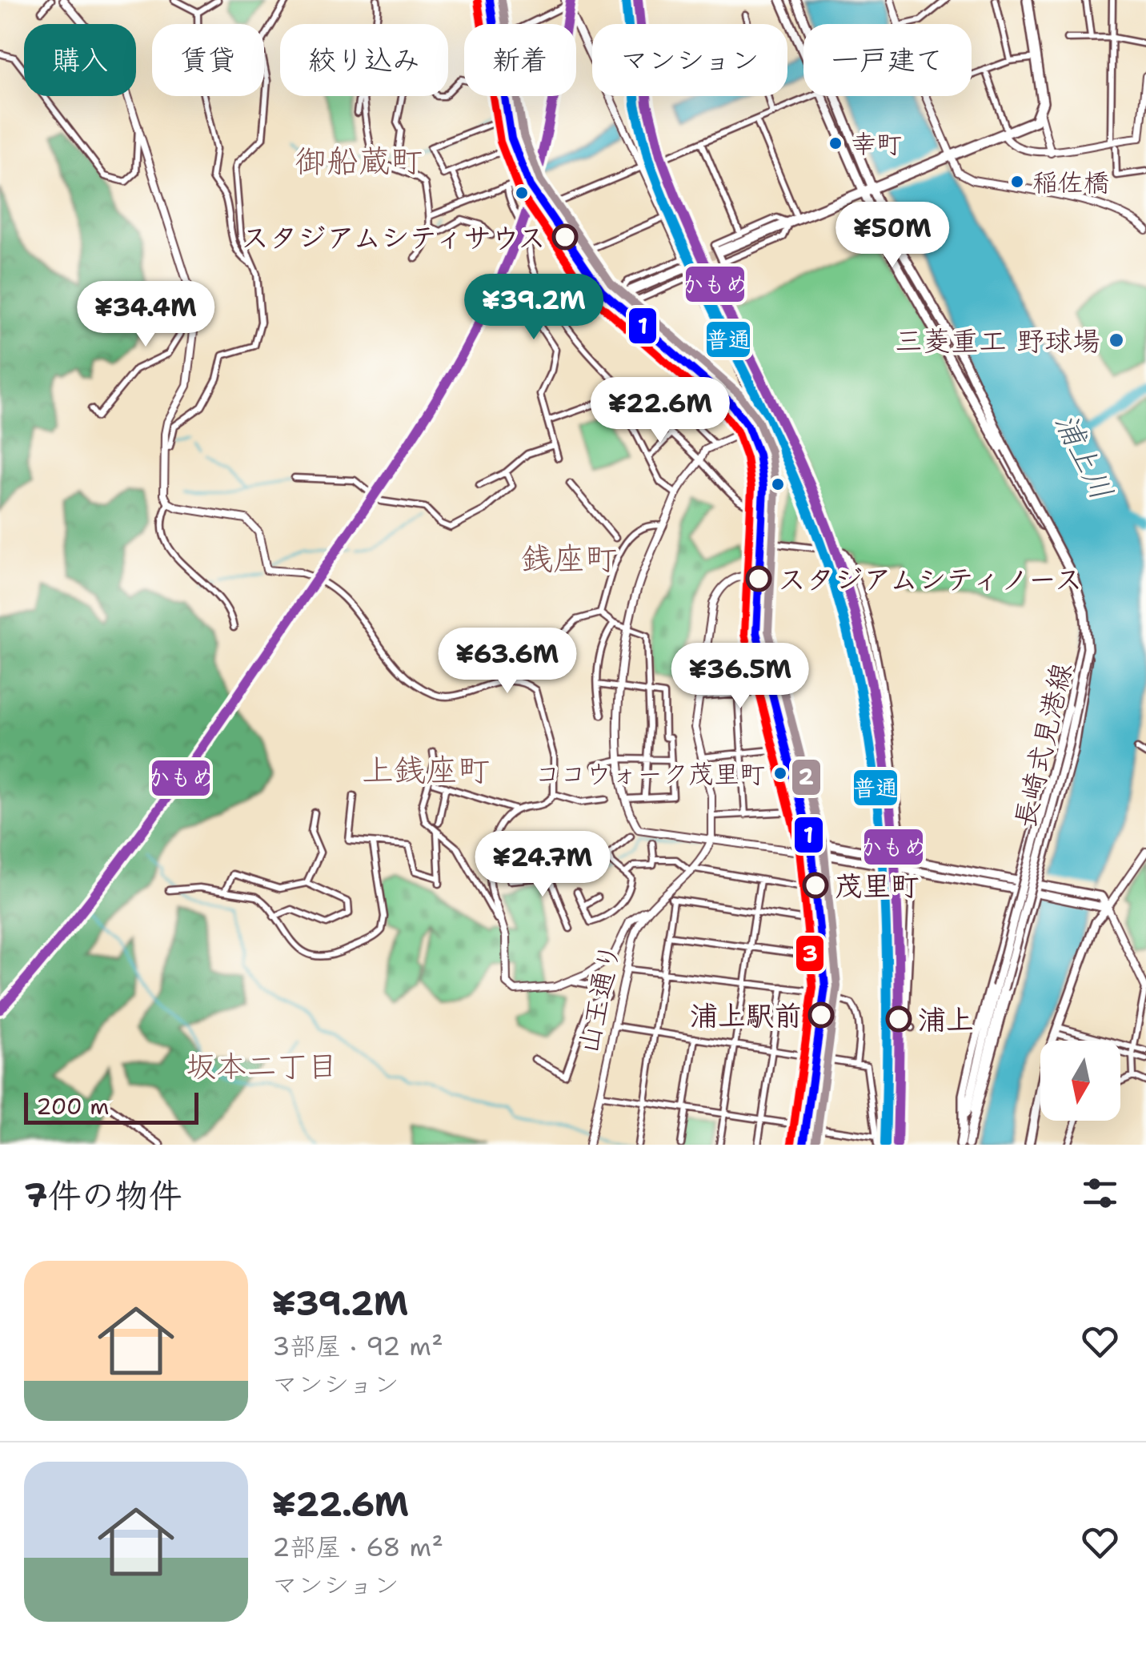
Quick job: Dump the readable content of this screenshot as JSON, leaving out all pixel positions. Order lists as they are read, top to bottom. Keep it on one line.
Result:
{"streets":{"main road":["長崎式見港線"],"street":["山王通り"]},"districts":["御船蔵町","銭座町","上銭座町","坂本二丁目"],"water":["浦上川"],"places":["幸町","稲佐橋","スタジアムシティサウス","三菱重工 野球場","スタジアムシティノース","ココウォーク茂里町","茂里町","浦上駅前","浦上"],"lines":["transit line 1","transit line 2","transit line かもめ","transit line 普通","transit line 3"],"scale_bar":"200 m","north":"bottom","page":{"chip":["購入","賃貸","絞り込み","新着","マンション","一戸建て"],"price":["¥50M","¥39.2M","¥34.4M","¥22.6M","¥63.6M","¥36.5M","¥24.7M"],"scale":"200 m","heading":"7件の物件","list":[{"name":"¥39.2M","note":"3部屋 · 92 m² · マンション"},{"name":"¥22.6M","note":"2部屋 · 68 m² · マンション"}]}}
